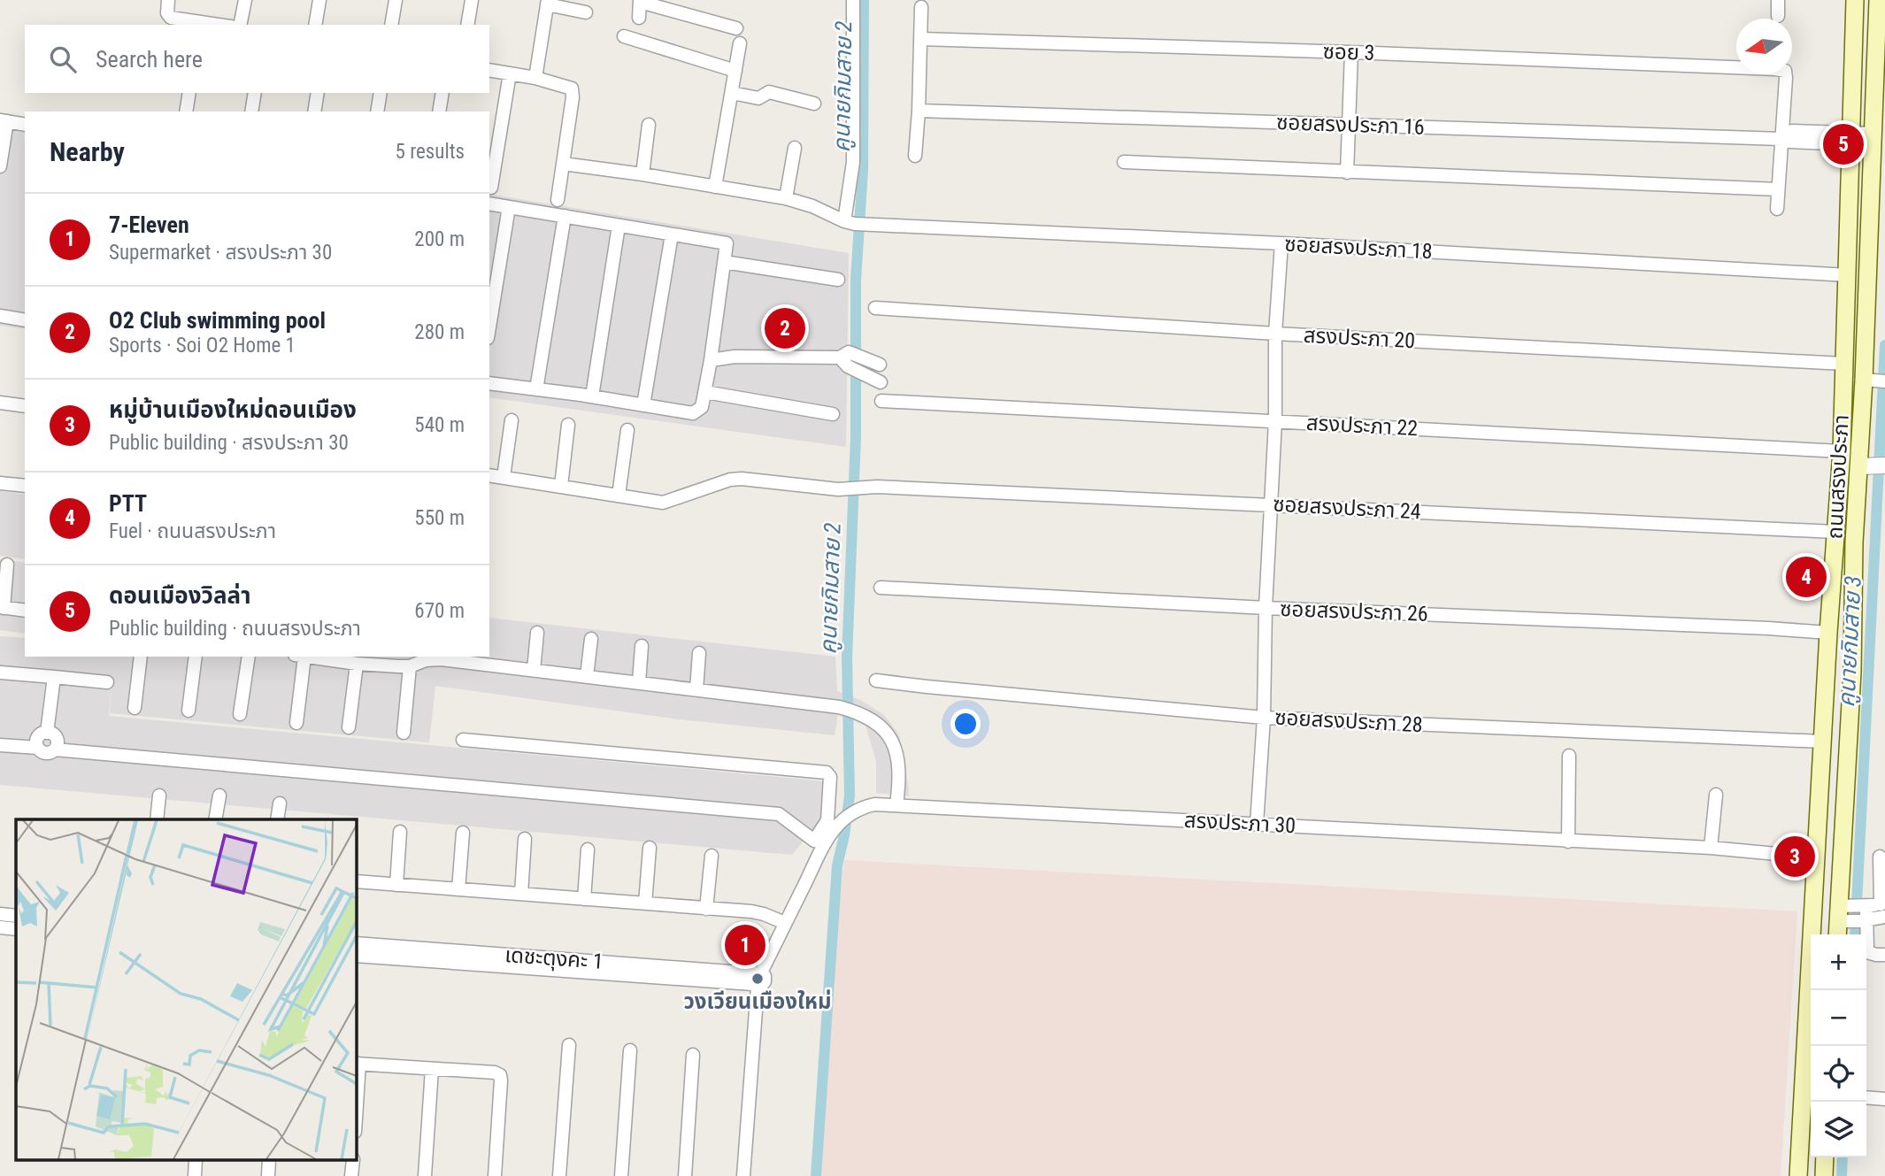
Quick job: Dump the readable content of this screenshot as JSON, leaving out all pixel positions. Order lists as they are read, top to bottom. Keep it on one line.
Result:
{"streets":{"main road":["ถนนสรงประภา"],"street":["ซอย 3","ซอยสรงประภา 16","ซอยสรงประภา 18","สรงประภา 20","สรงประภา 22","ซอยสรงประภา 24","ซอยสรงประภา 26","ซอยสรงประภา 28","สรงประภา 30","เดชะตุงคะ 1"]},"crossings":[["ซอย 3","ซอยสรงประภา 16"],["ซอยสรงประภา 16","ถนนสรงประภา"],["ซอยสรงประภา 18","ถนนสรงประภา"],["สรงประภา 20","ถนนสรงประภา"],["สรงประภา 22","ถนนสรงประภา"],["ถนนสรงประภา","ซอยสรงประภา 24"],["ถนนสรงประภา","ซอยสรงประภา 26"],["ถนนสรงประภา","ซอยสรงประภา 28"],["ถนนสรงประภา","สรงประภา 30"],["สรงประภา 30","เดชะตุงคะ 1"]],"water":["คูนายกิมสาย 2","คูนายกิมสาย 3"],"places":["วงเวียนเมืองใหม่"],"north":"left","page":{"search":"Search here","heading":["Nearby","5 results"],"pins":["5","2","4","3","1"],"list":[{"mark":"1","name":"7-Eleven","note":"Supermarket · สรงประภา 30","value":"200 m"},{"mark":"2","name":"O2 Club swimming pool","note":"Sports · Soi O2 Home 1","value":"280 m"},{"mark":"3","name":"หมู่บ้านเมืองใหม่ดอนเมือง","note":"Public building · สรงประภา 30","value":"540 m"},{"mark":"4","name":"PTT","note":"Fuel · ถนนสรงประภา","value":"550 m"},{"mark":"5","name":"ดอนเมืองวิลล่า","note":"Public building · ถนนสรงประภา","value":"670 m"}],"map_buttons":["+","−"]}}
